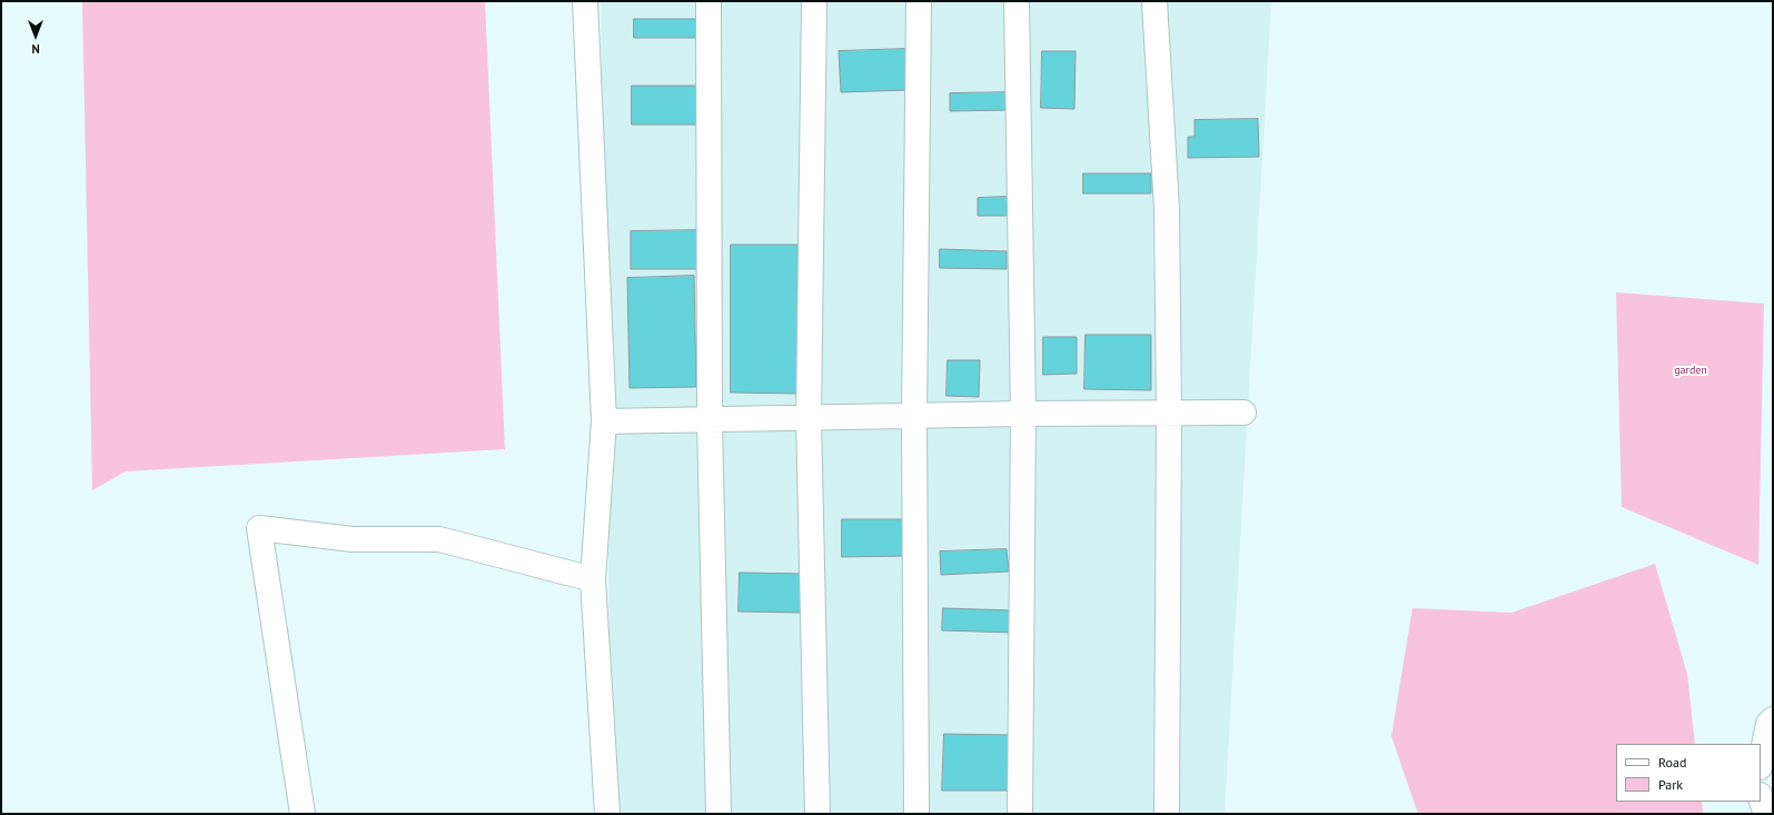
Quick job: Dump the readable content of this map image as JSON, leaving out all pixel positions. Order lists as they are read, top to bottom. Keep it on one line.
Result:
{"parks":["garden"],"legend":["Road","Park"],"north":"bottom"}
